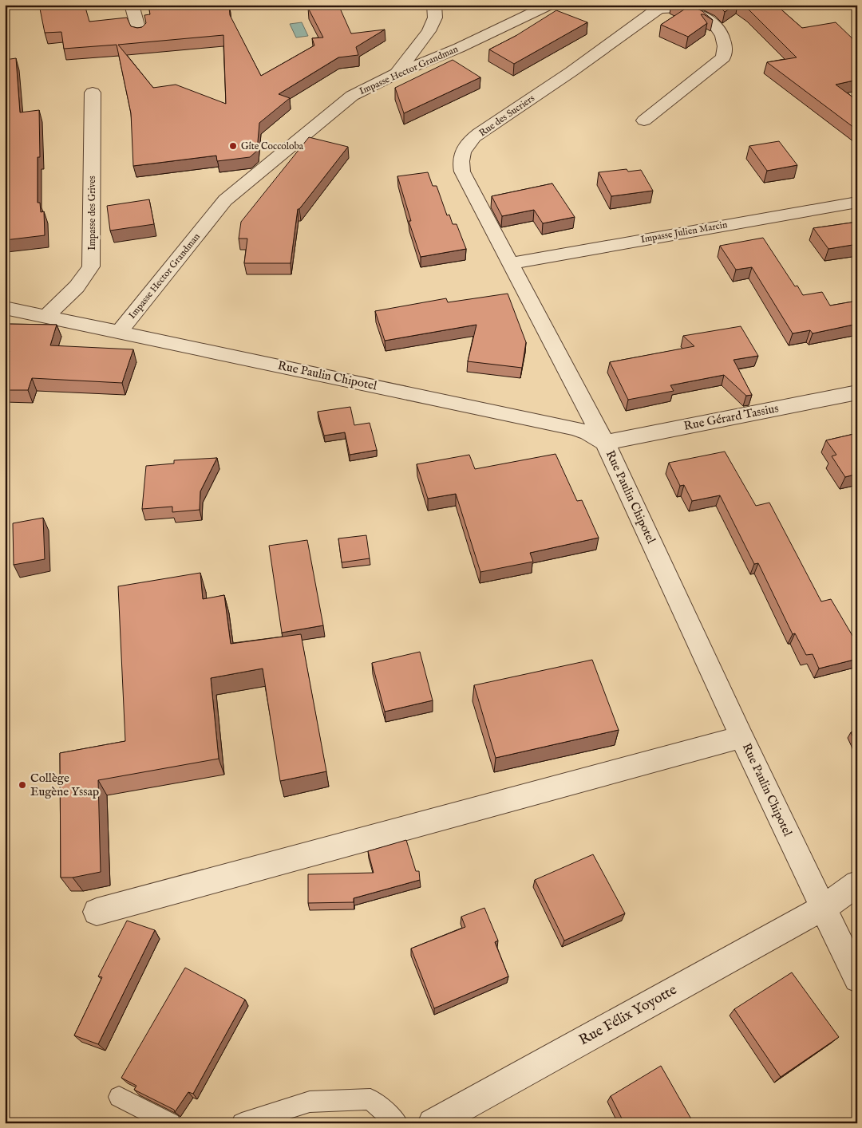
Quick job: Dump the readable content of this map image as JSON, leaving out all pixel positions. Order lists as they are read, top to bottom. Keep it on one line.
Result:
{"streets":{"street":["Impasse Hector Grandman","Rue des Sucriers","Impasse des Grives","Impasse Julien Marcin","Rue Paulin Chipotel","Rue Gérard Tassius","Rue Félix Yoyotte"]},"crossings":[["Impasse Hector Grandman","Rue Paulin Chipotel"],["Rue des Sucriers","Impasse Julien Marcin"],["Rue des Sucriers","Rue Paulin Chipotel"],["Rue des Sucriers","Rue Gérard Tassius"],["Impasse des Grives","Rue Paulin Chipotel"],["Rue Paulin Chipotel","Rue Gérard Tassius"],["Rue Paulin Chipotel","Rue Félix Yoyotte"]],"places":["Gîte Coccoloba","Collège Eugène Yssap"]}
